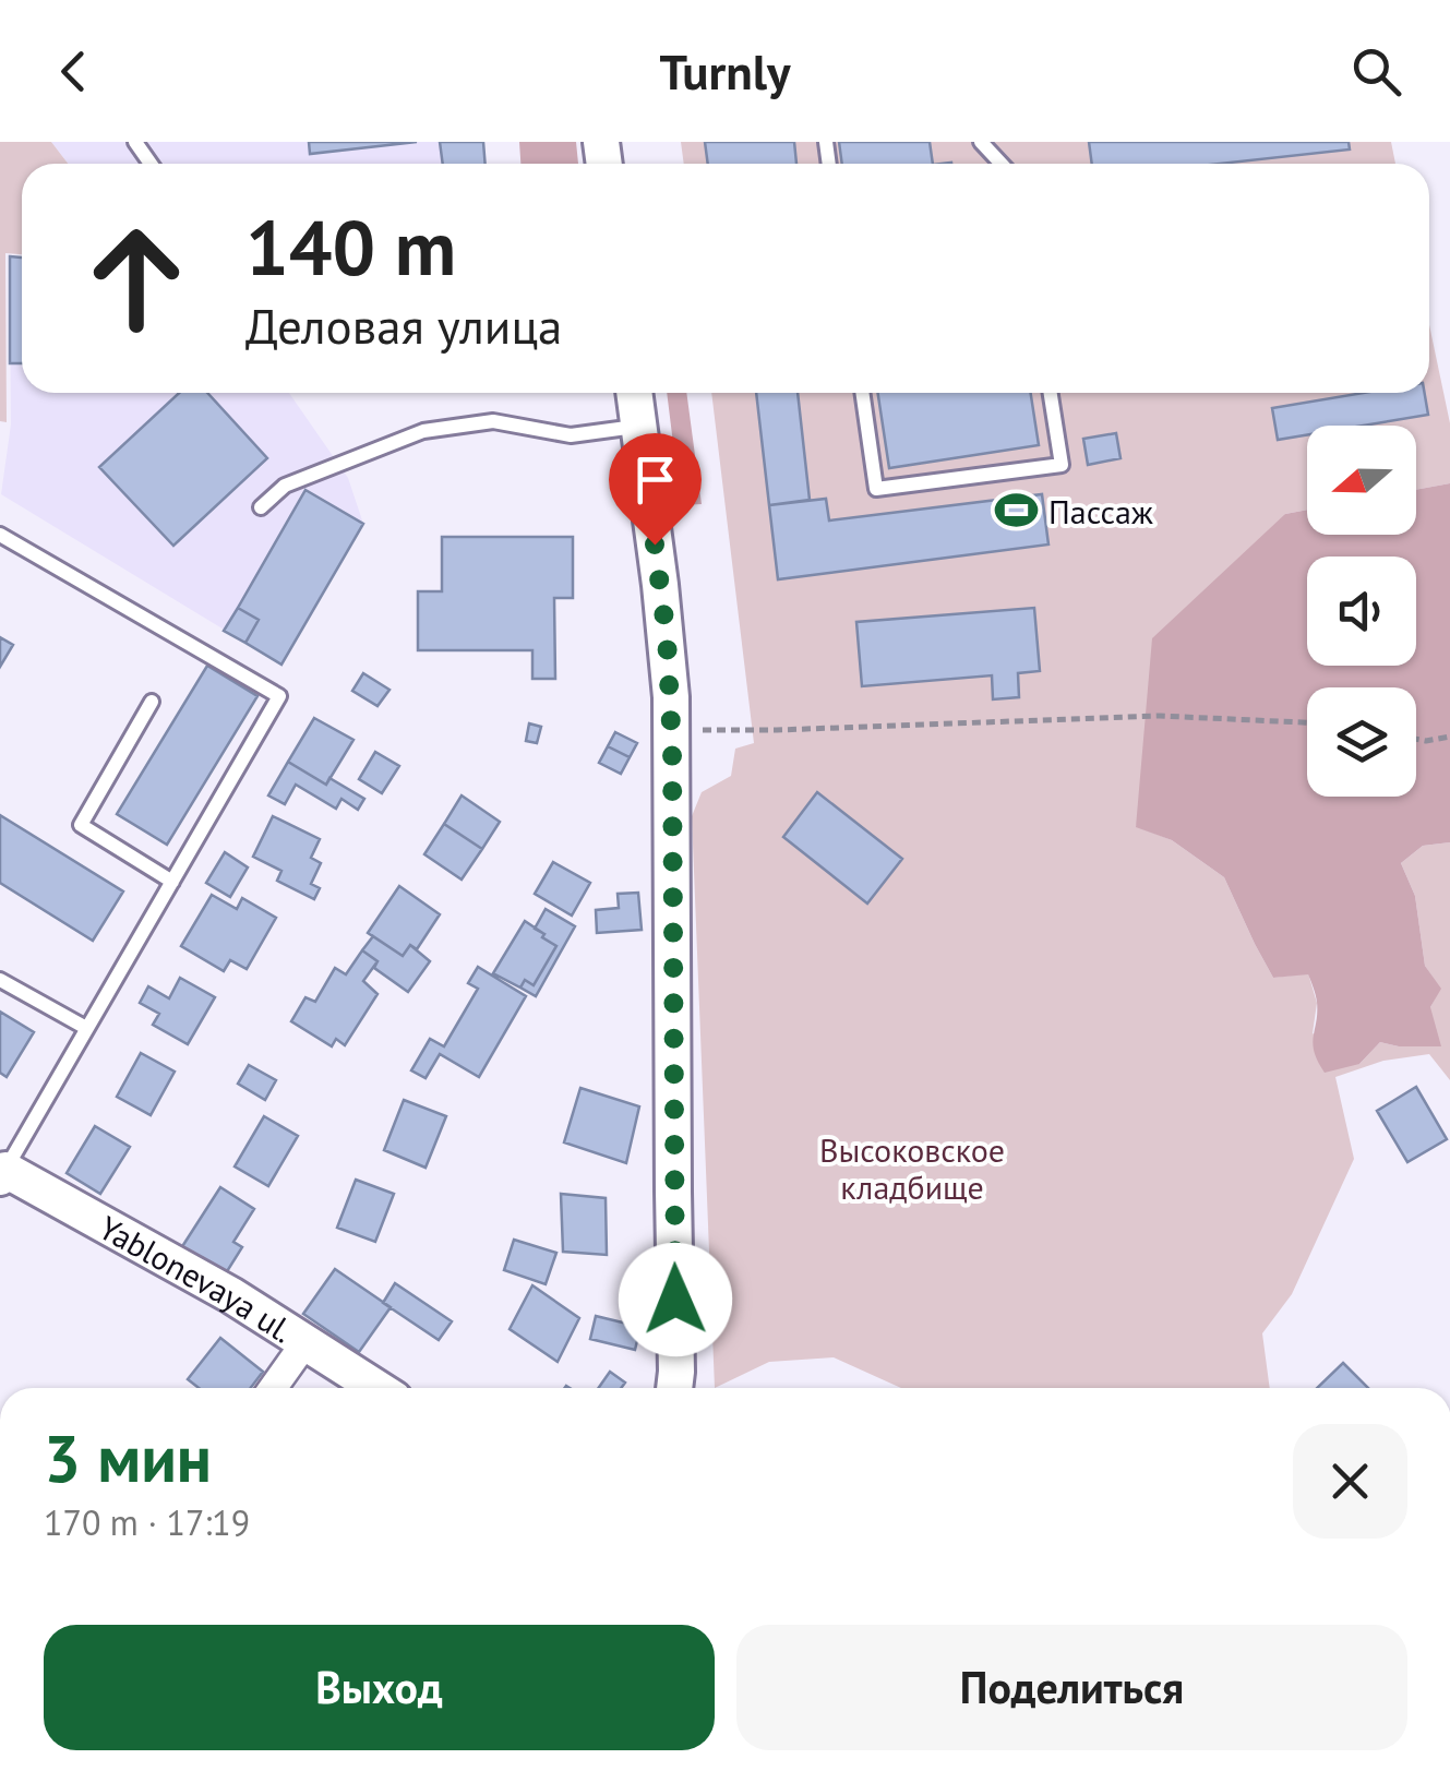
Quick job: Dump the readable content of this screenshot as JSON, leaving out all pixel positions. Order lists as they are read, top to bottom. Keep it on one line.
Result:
{"streets":{"street":["Yablonevaya ul."]},"parks":["Высоковское кладбище"],"places":{"sports":["Пассаж"]},"north":"left","page":{"header":"Turnly","turn":["140 m","Деловая улица"],"heading":["3 мин","170 m · 17:19"],"buttons":["Выход","Поделиться"]}}
